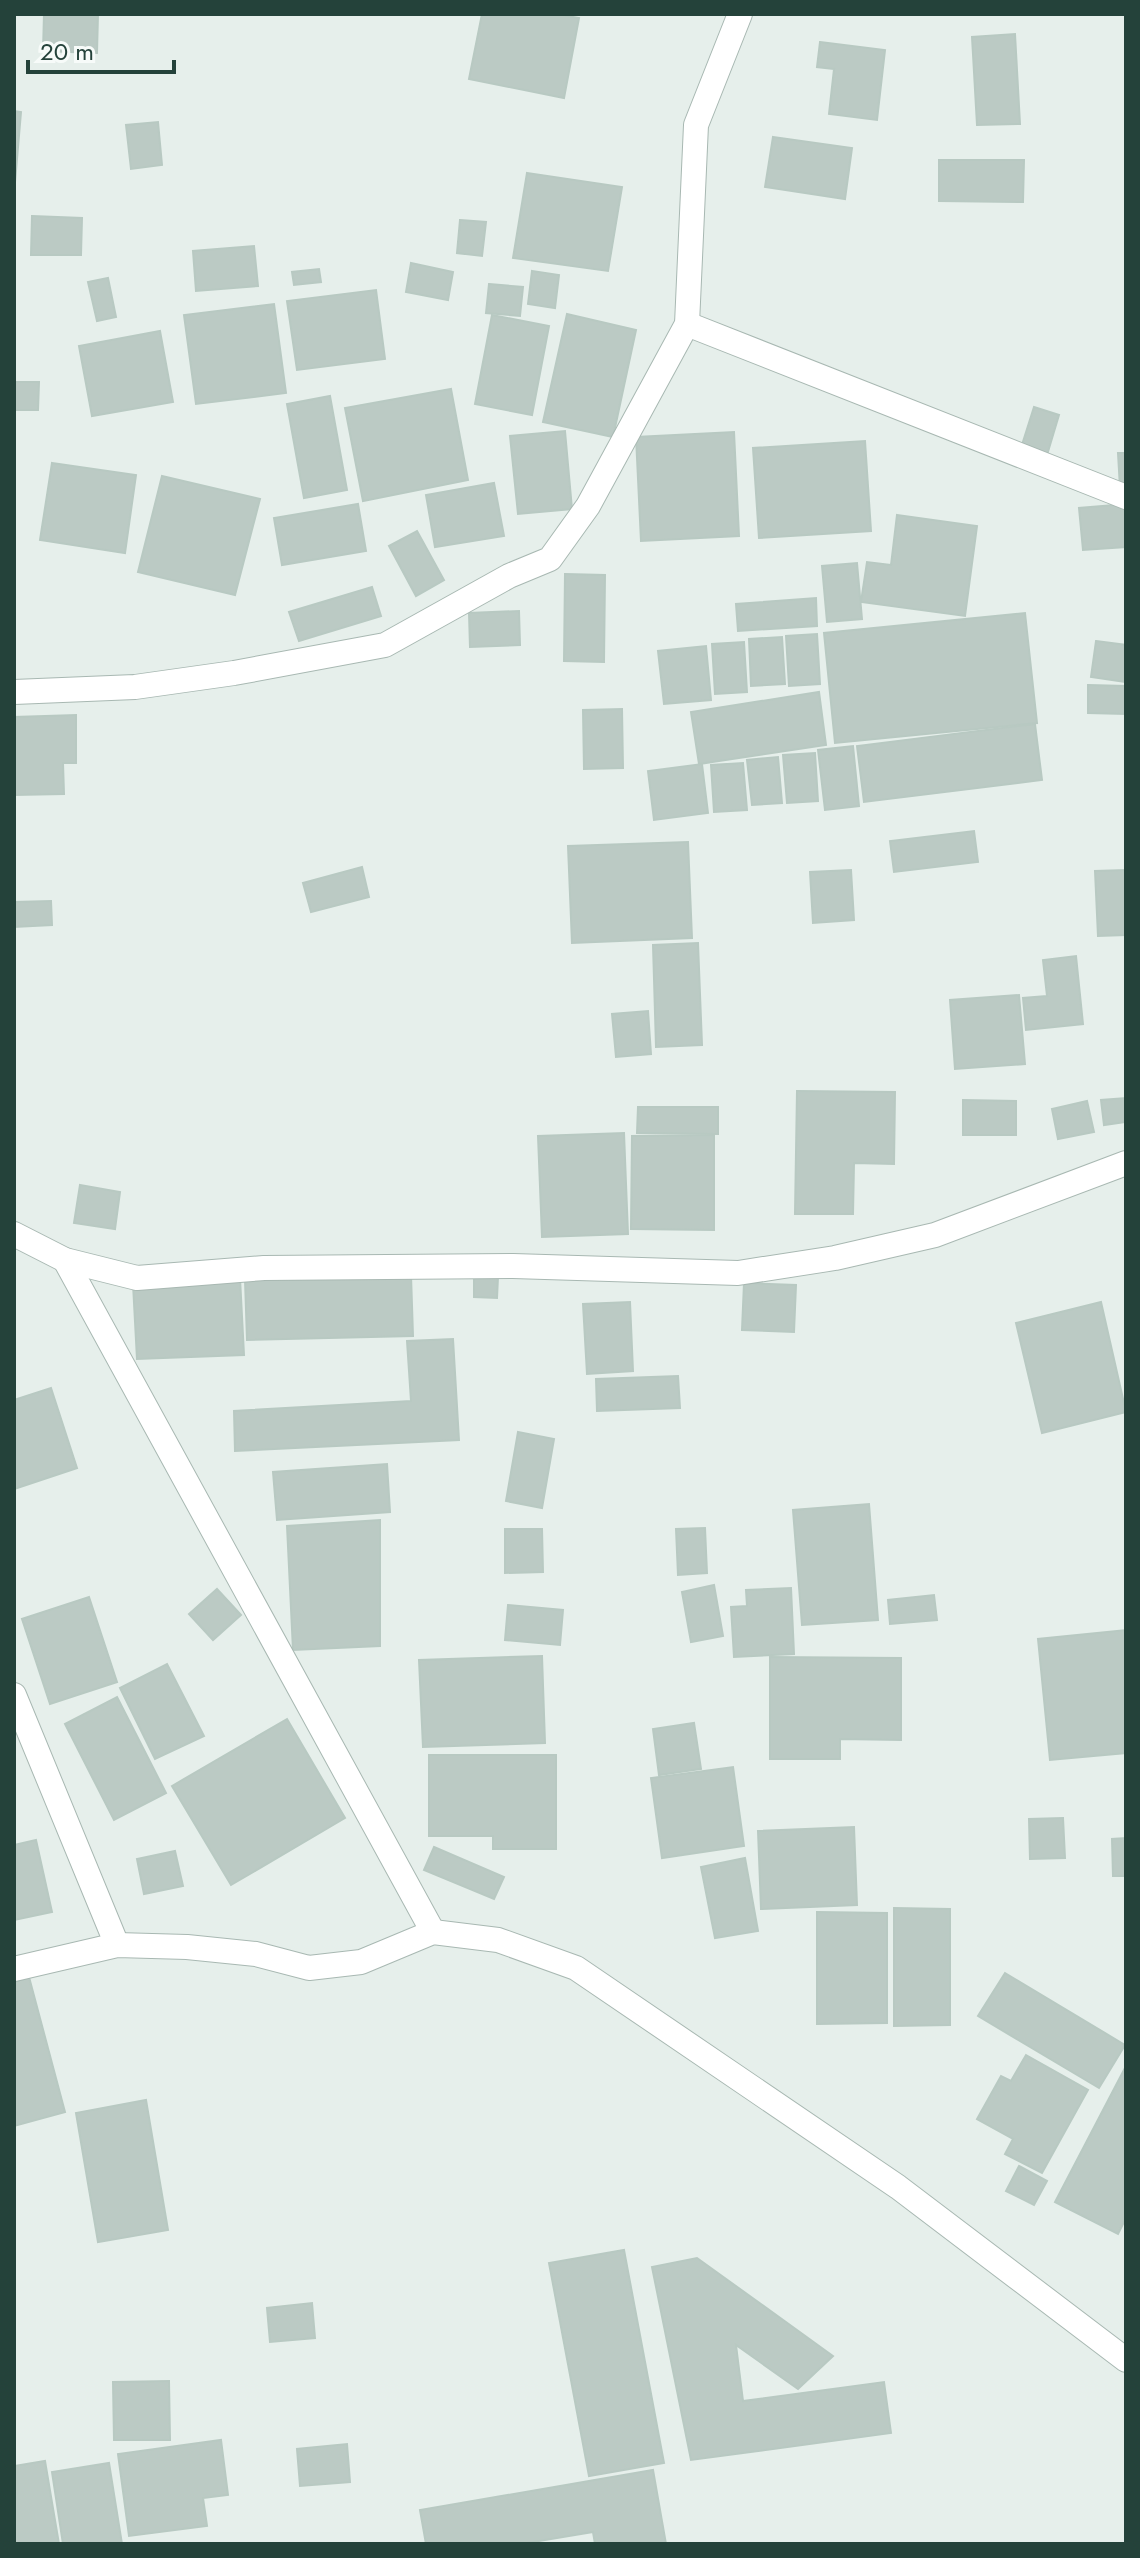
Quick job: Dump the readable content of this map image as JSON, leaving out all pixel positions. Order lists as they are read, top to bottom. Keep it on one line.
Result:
{"scale_bar":"20 m"}
